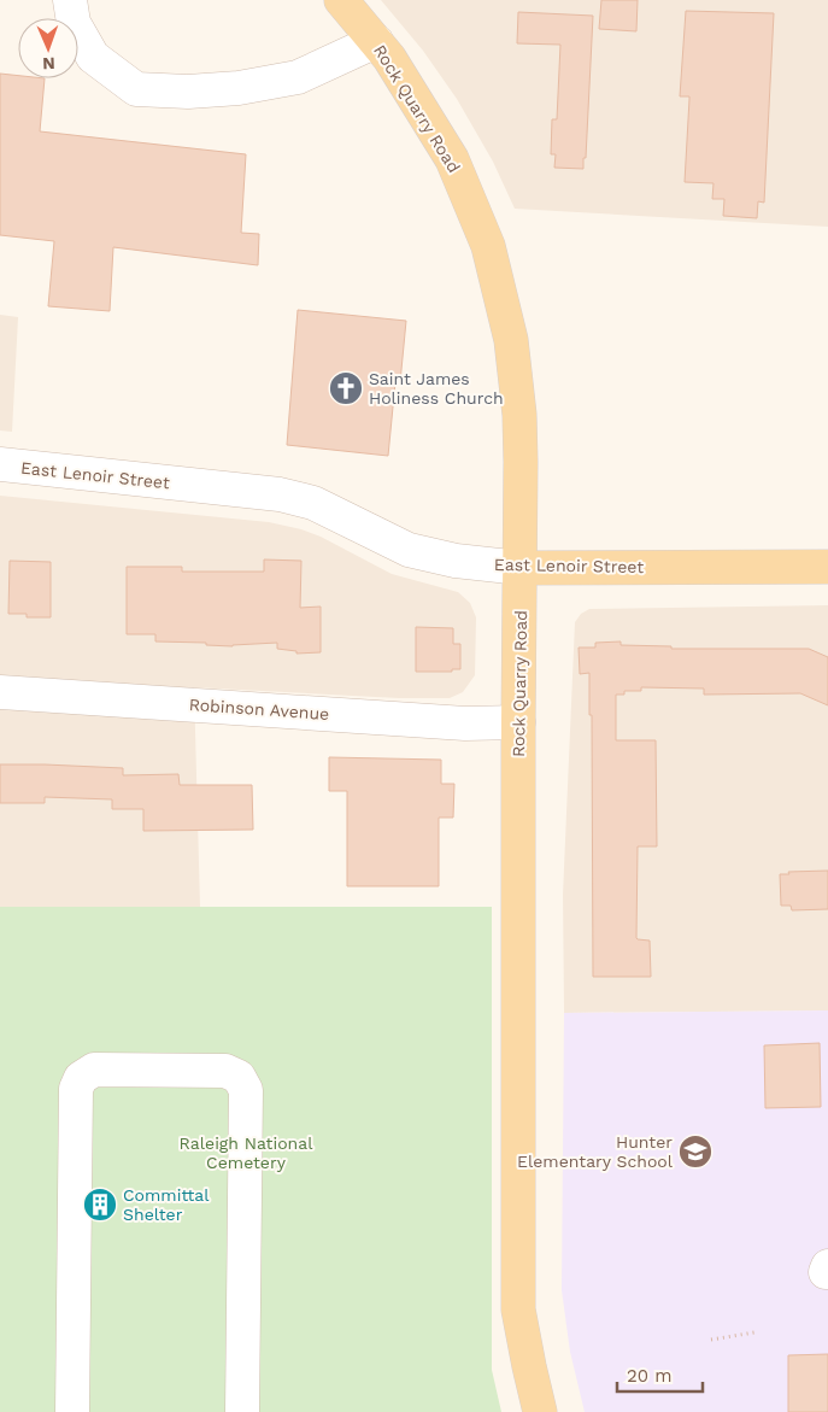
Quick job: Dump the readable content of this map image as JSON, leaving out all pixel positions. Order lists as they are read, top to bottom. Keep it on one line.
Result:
{"streets":{"main road":["Rock Quarry Road","East Lenoir Street"],"street":["Robinson Avenue"]},"crossings":[["Rock Quarry Road","East Lenoir Street"],["Rock Quarry Road","Robinson Avenue"]],"parks":["Raleigh National Cemetery"],"places":{"church":["Saint James Holiness Church"],"school or university":["Hunter Elementary School"],"building":["Committal Shelter"]},"scale_bar":"20 m","north":"bottom"}
